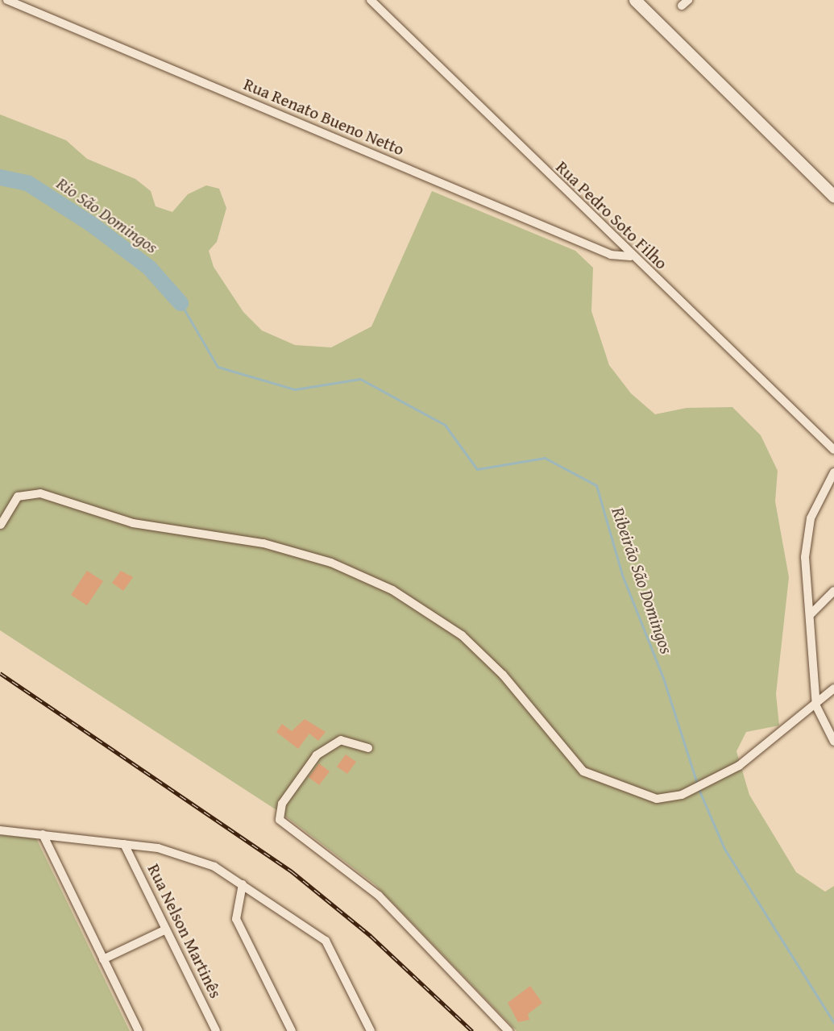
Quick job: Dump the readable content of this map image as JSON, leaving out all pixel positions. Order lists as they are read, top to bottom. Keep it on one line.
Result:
{"streets":{"street":["Rua Renato Bueno Netto","Rua Pedro Soto Filho","Rua Nelson Martinês"]},"crossings":[["Rua Renato Bueno Netto","Rua Pedro Soto Filho"]],"water":["Rio São Domingos","Ribeirão São Domingos"]}
